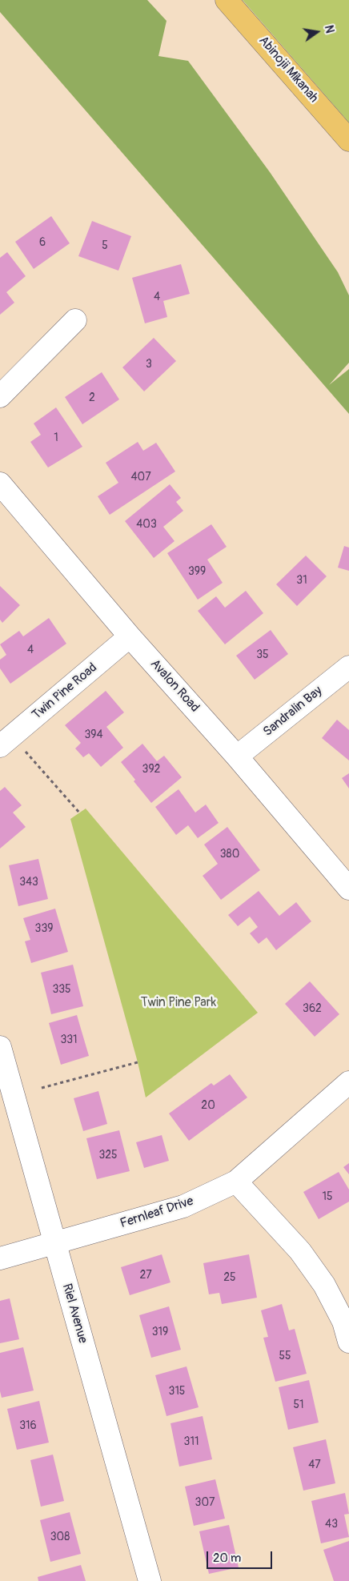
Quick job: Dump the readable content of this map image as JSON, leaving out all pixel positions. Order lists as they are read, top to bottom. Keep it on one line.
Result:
{"streets":{"main road":["Abinojii Mikanah"],"street":["Avalon Road","Twin Pine Road","Sandralin Bay","Fernleaf Drive","Riel Avenue"]},"crossings":[["Avalon Road","Twin Pine Road"],["Avalon Road","Sandralin Bay"],["Fernleaf Drive","Riel Avenue"]],"parks":["Twin Pine Park"],"house_numbers":["6","5","4","3","2","1","407","403","399","31","4","35","394","392","380","343","339","335","362","331","20","325","15","27","25","319","55","315","51","316","311","47","307","43","308"],"scale_bar":"20 m","north":"right"}
